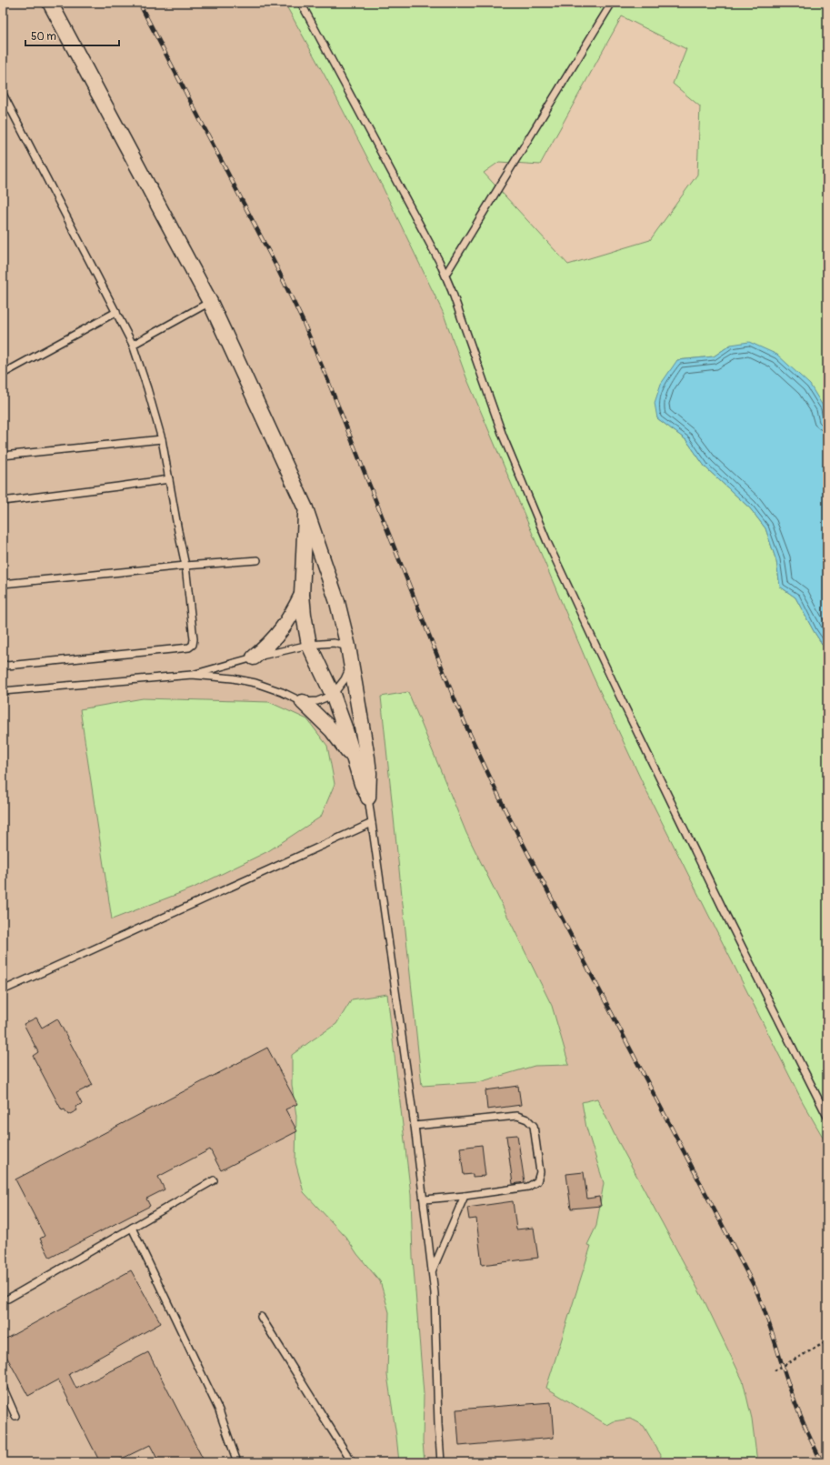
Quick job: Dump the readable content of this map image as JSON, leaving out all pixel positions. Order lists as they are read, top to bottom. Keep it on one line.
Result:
{"scale_bar":"50 m"}
